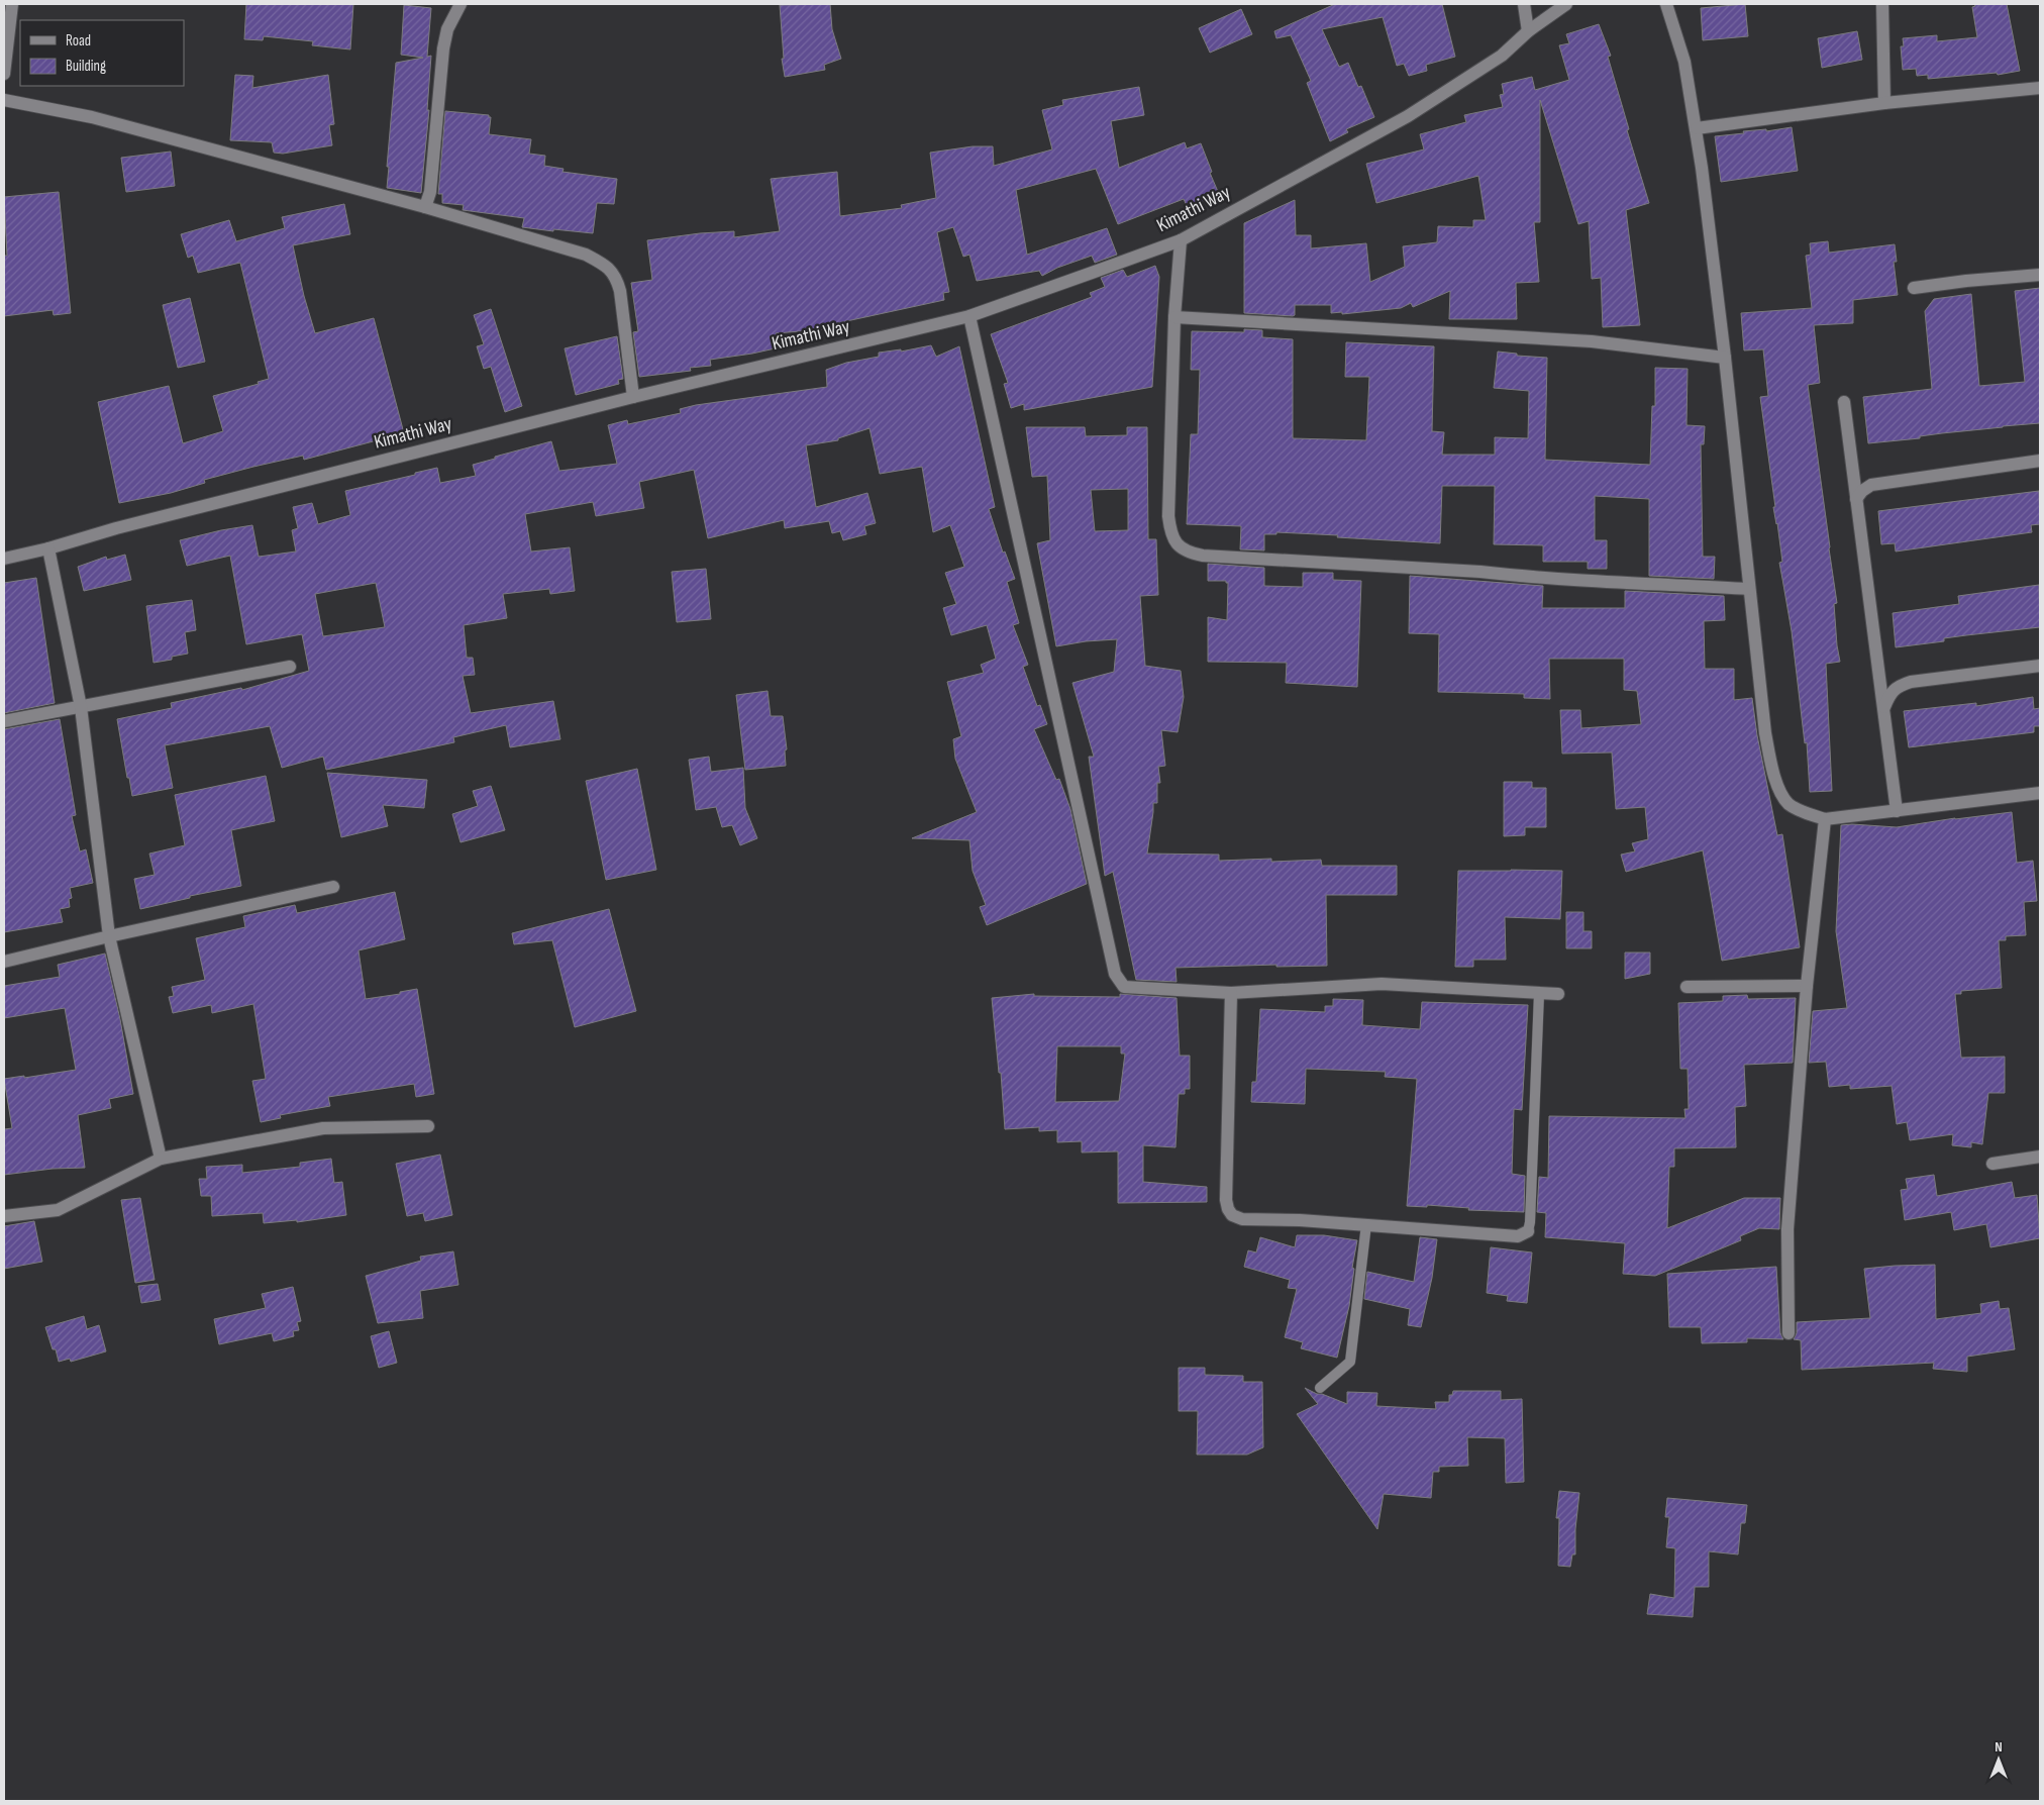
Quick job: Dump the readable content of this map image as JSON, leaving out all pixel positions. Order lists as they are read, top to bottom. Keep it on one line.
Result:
{"streets":{"street":["Kimathi Way"]},"legend":["Road","Building"],"north":"top"}
